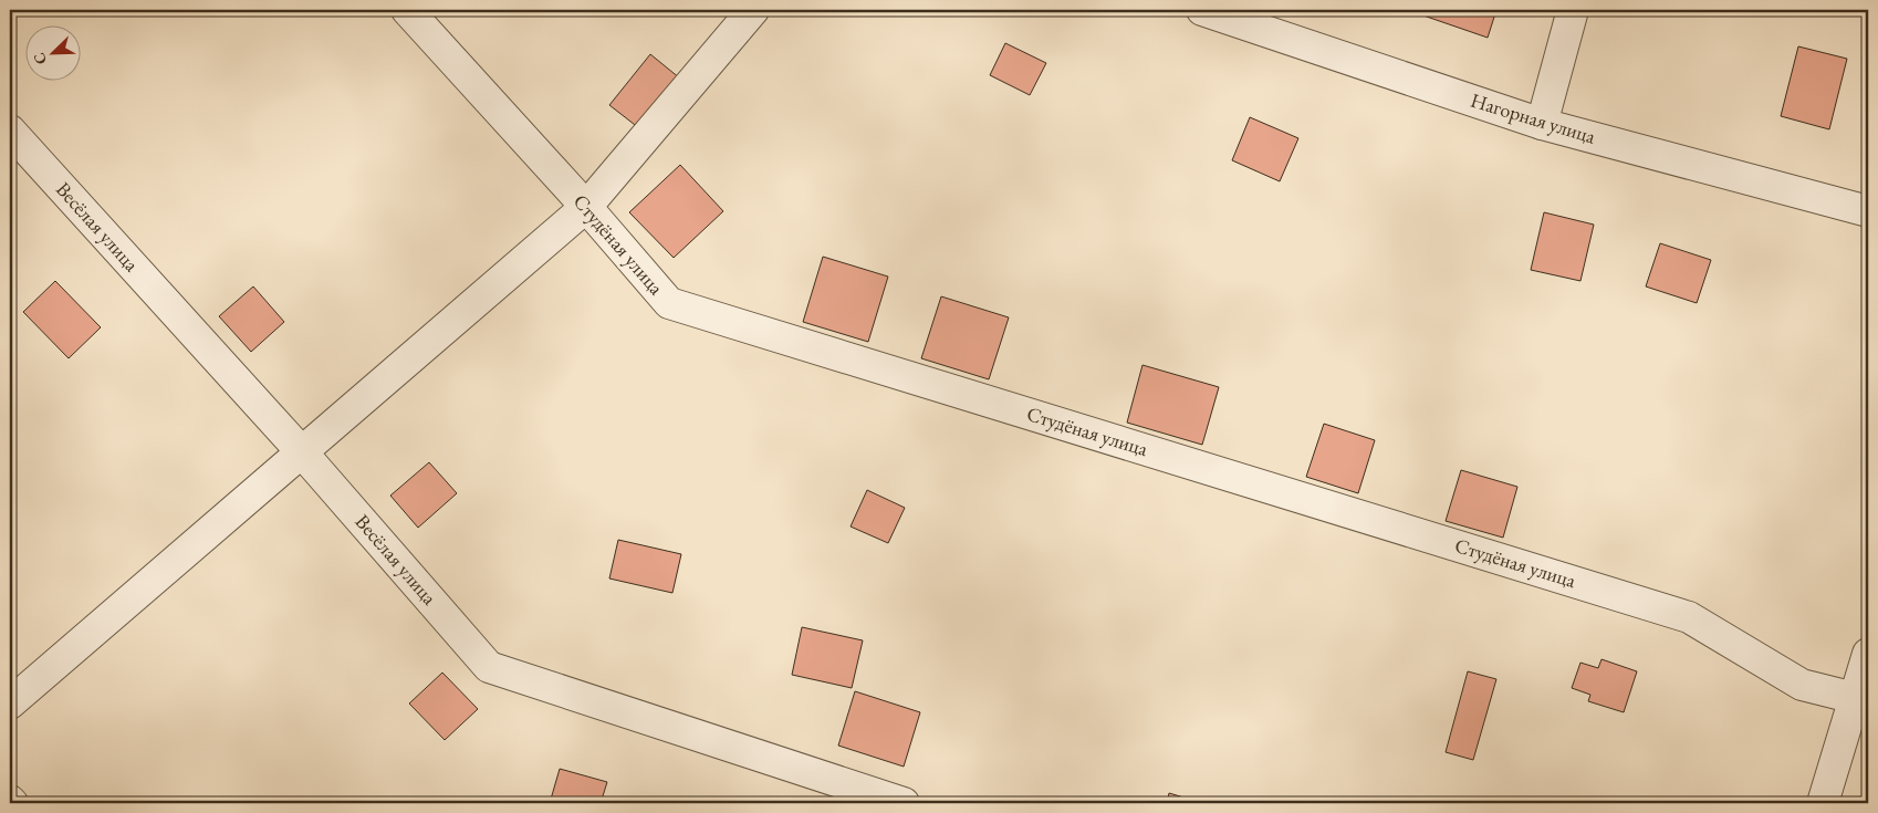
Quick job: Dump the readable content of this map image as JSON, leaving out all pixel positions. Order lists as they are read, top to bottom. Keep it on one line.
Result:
{"streets":{"street":["Нагорная улица","Весёлая улица","Студёная улица"]},"north":"bottom left"}
